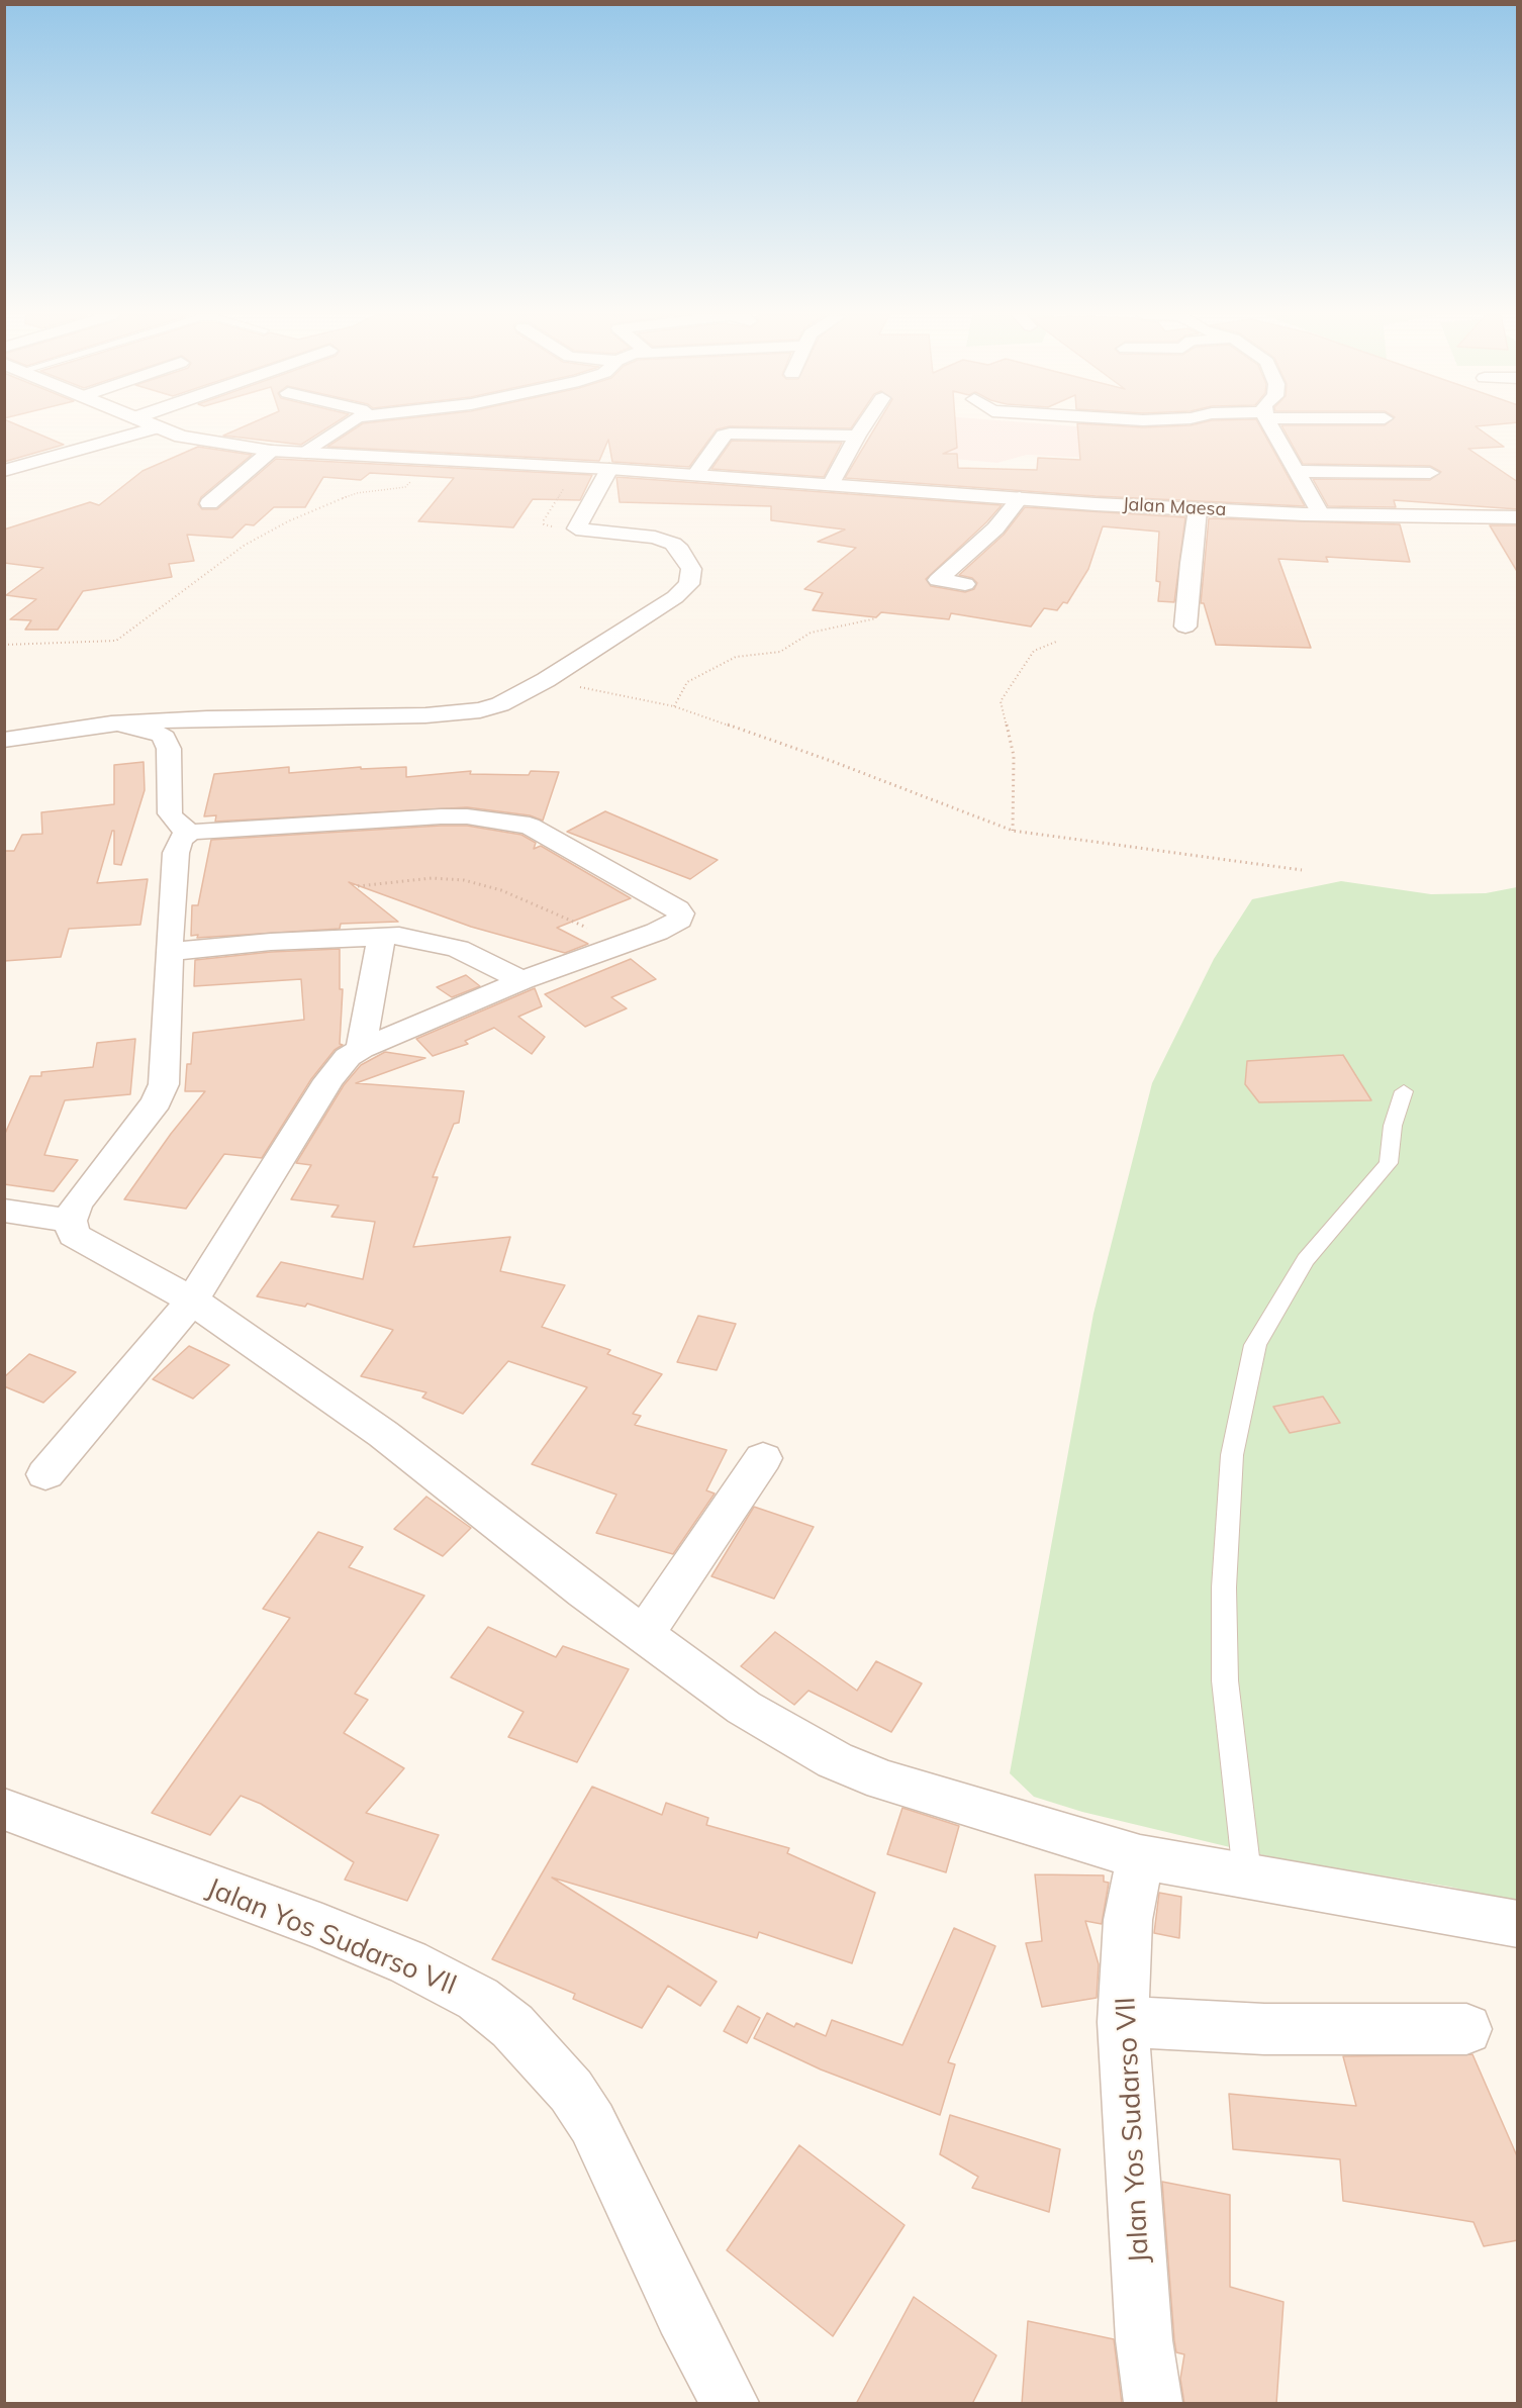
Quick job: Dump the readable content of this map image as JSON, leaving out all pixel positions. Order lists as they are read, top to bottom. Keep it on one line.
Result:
{"streets":{"street":["Jalan Maesa","Jalan Yos Sudarso VII"]}}
